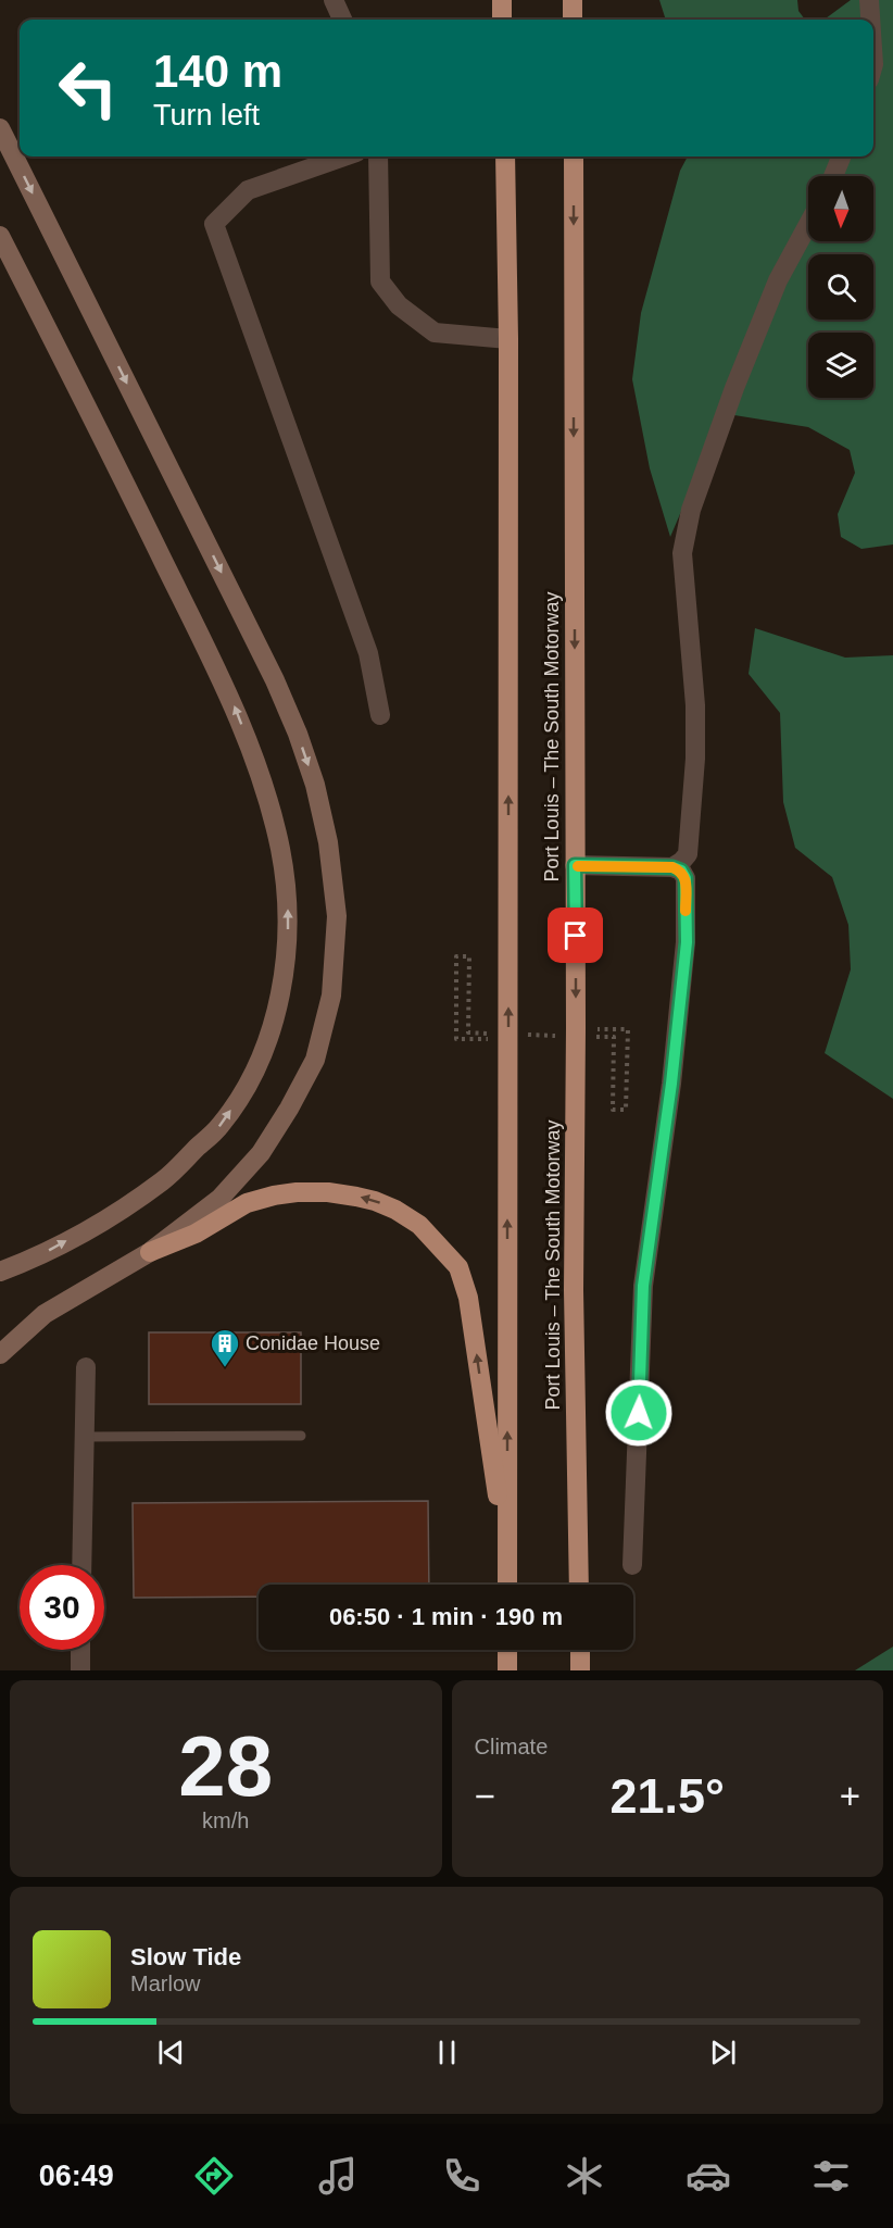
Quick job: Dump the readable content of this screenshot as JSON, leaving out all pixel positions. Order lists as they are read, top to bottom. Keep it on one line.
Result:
{"streets":{"highway":["Port Louis – The South Motorway"]},"places":{"building":["Conidae House"]},"north":"bottom","page":{"turn":["140 m","Turn left"],"limit":"30","trip":"06:50 · 1 min · 190 m","tile":[["28","km/h"],"Climate"],"heat":["−","21.5°","+"],"song":["Slow Tide","Marlow"],"tabs":"06:49"}}
